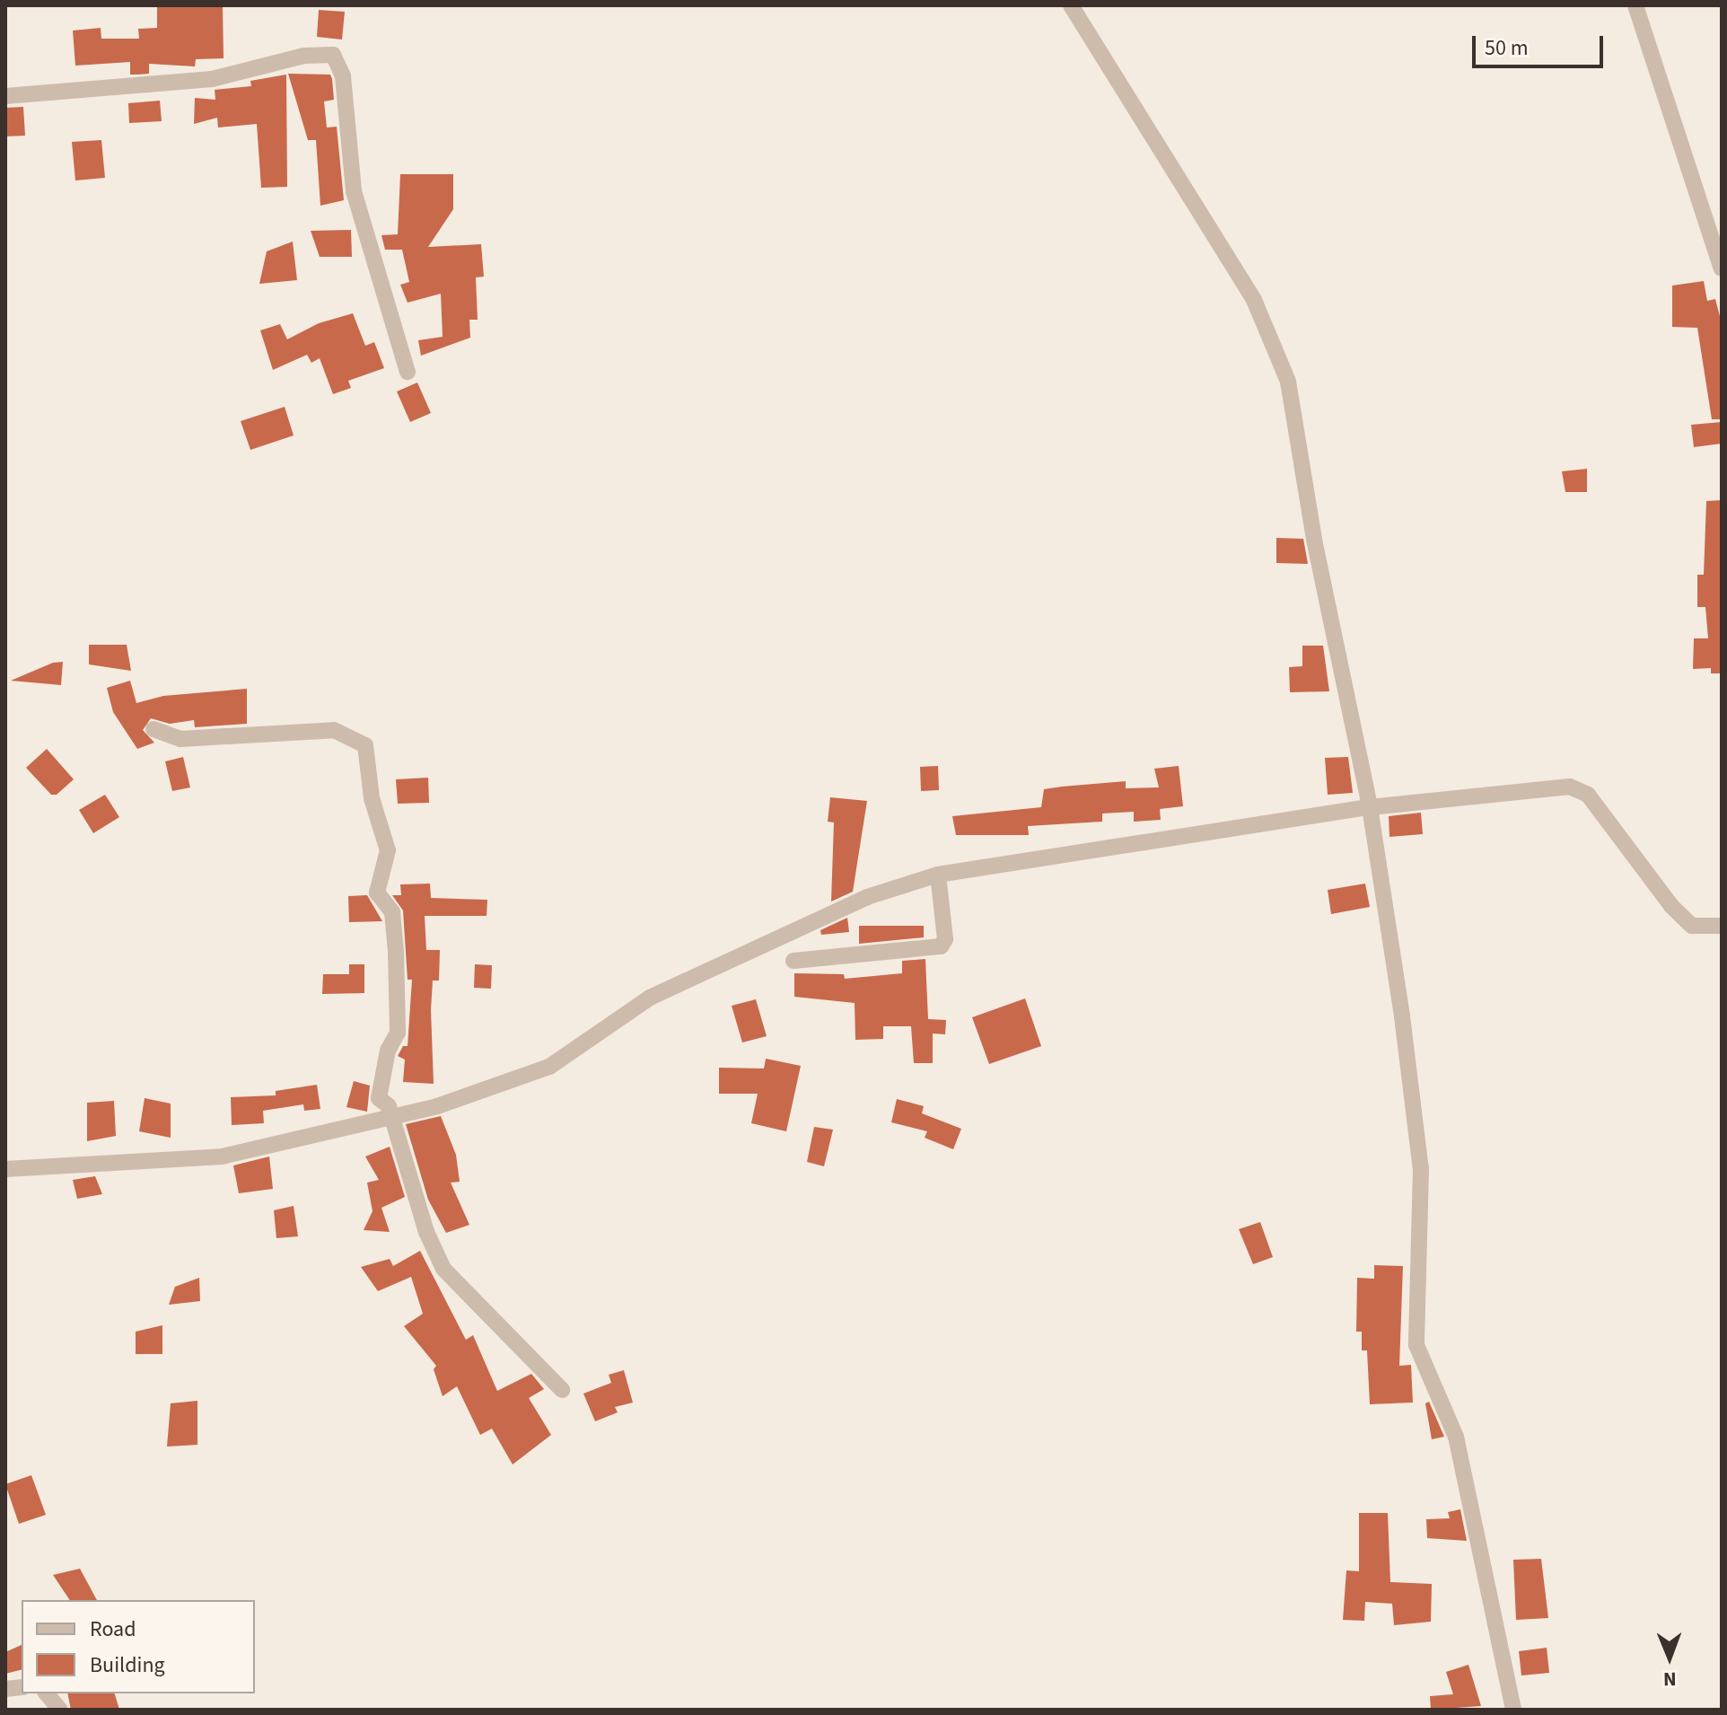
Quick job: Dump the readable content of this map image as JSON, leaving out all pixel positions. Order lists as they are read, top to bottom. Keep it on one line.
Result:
{"legend":["Road","Building"],"scale_bar":"50 m","north":"bottom"}
